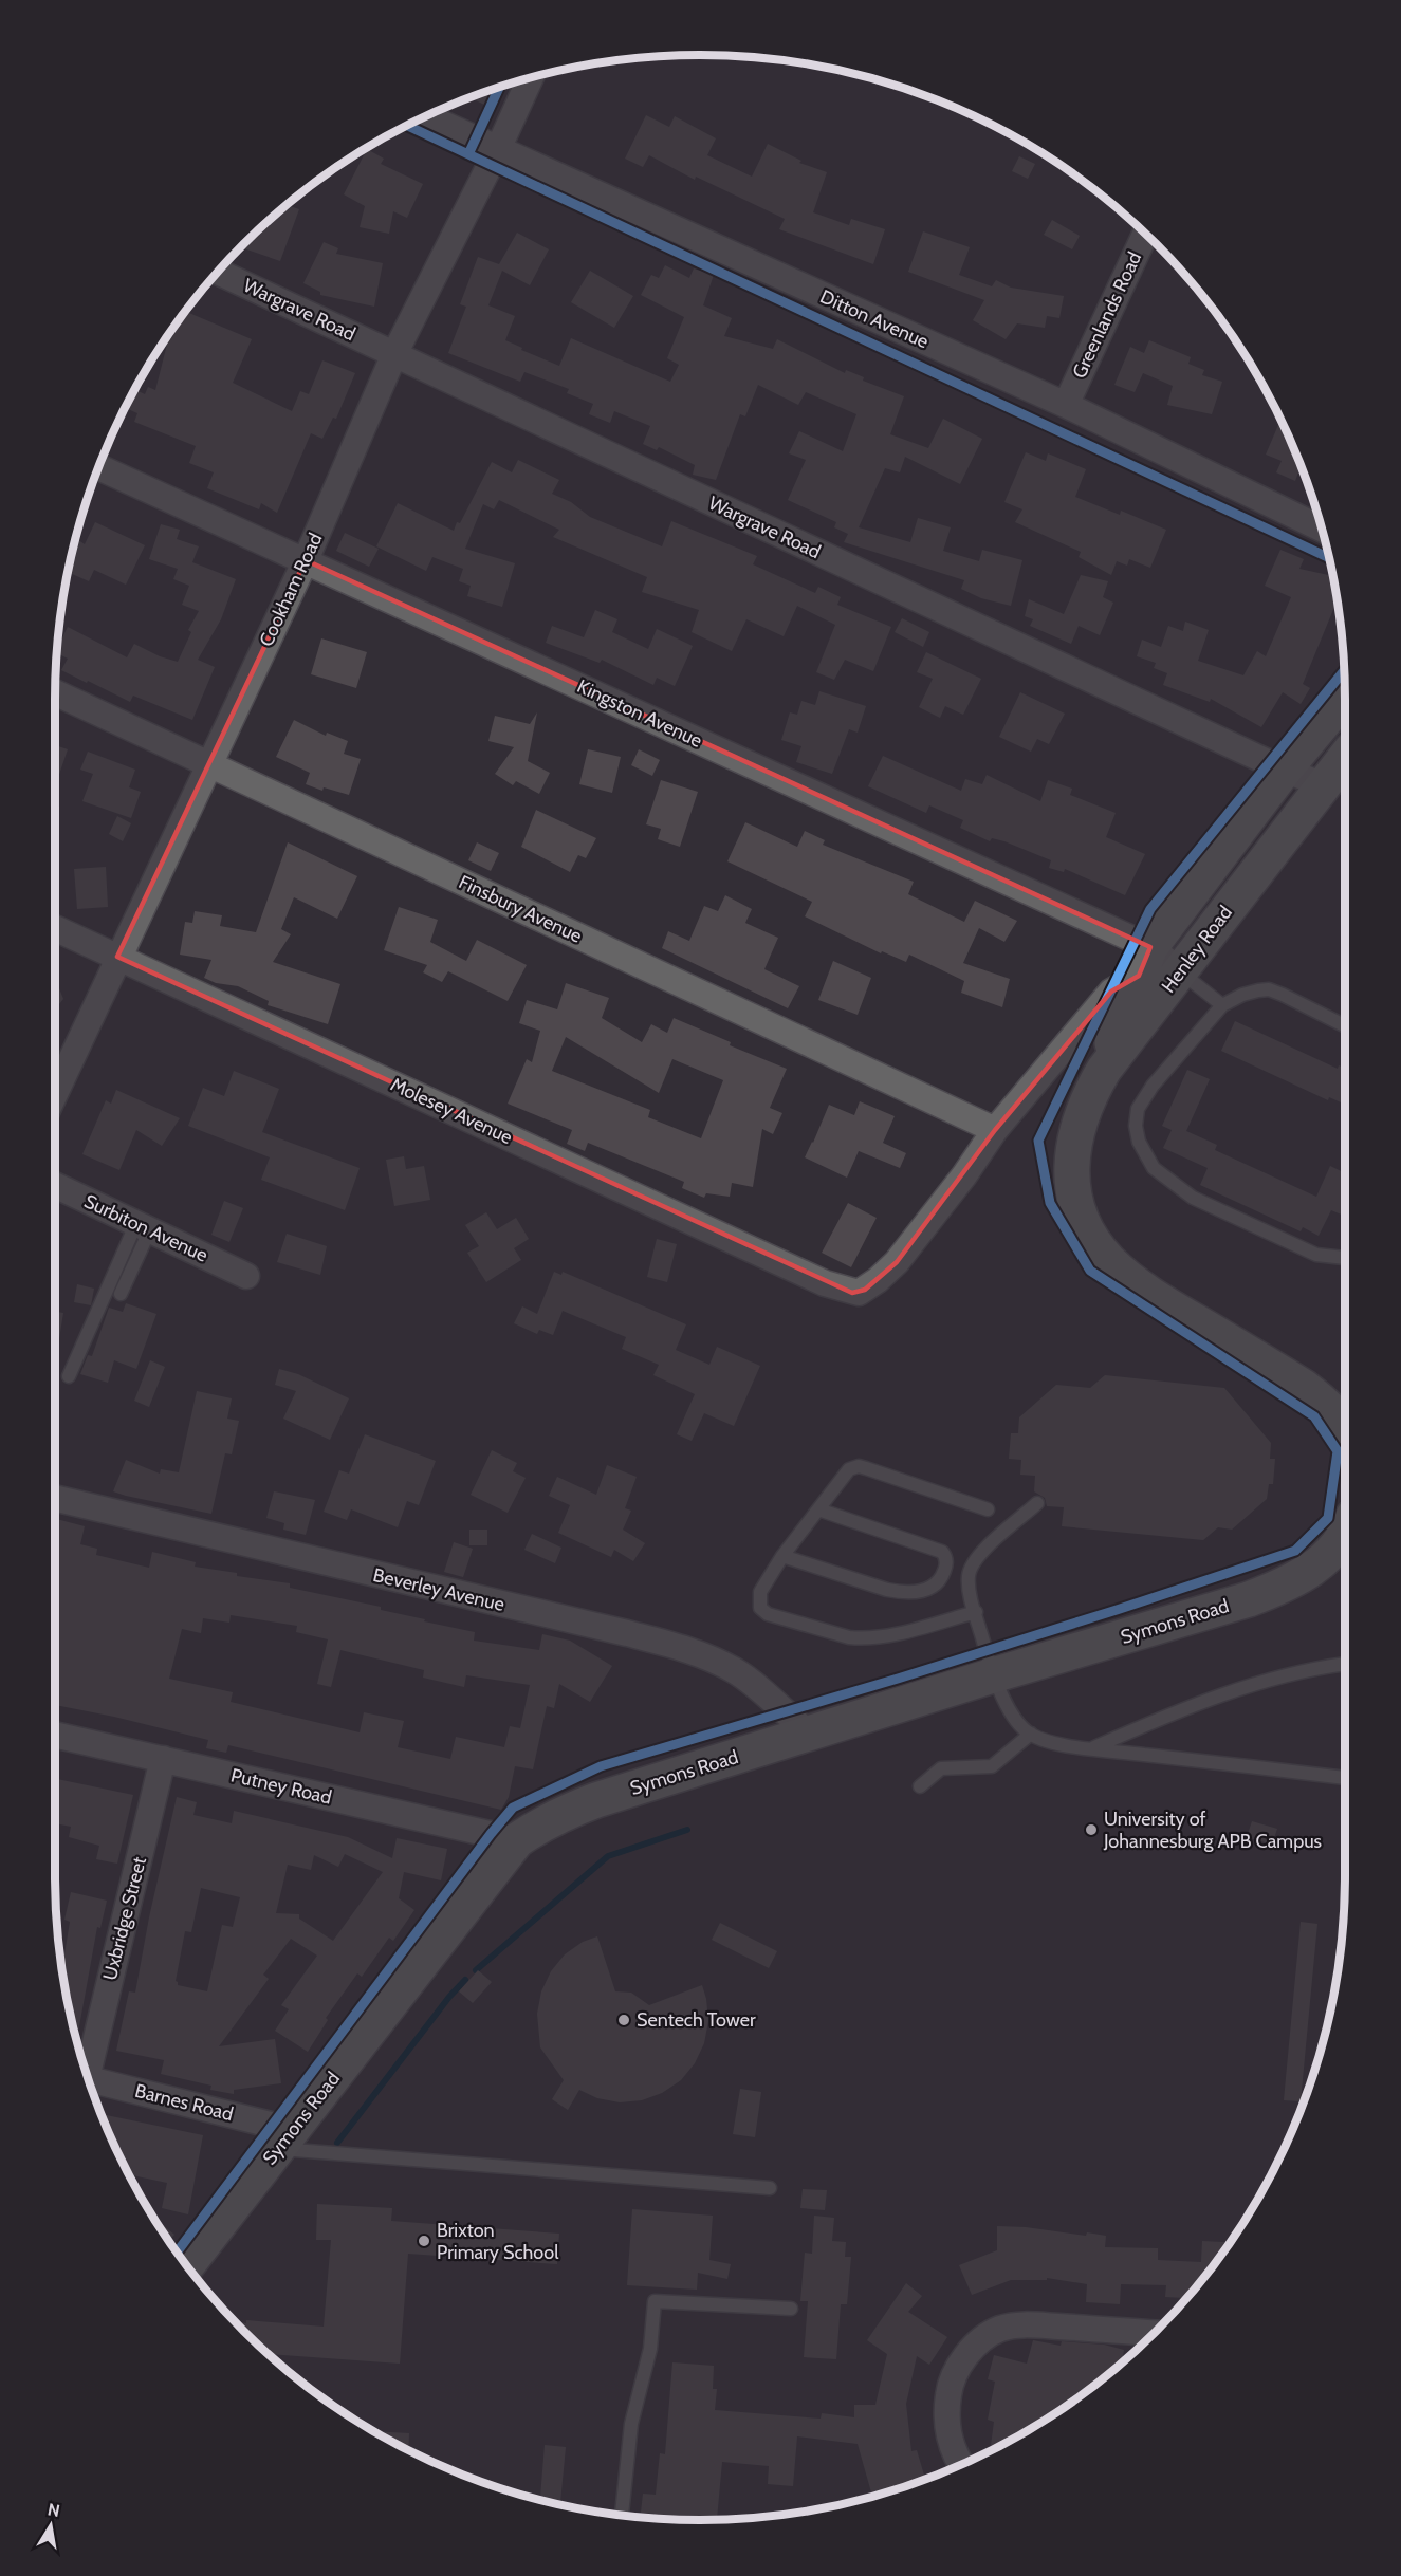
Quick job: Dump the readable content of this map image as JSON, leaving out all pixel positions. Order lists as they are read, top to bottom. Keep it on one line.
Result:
{"streets":{"main road":["Henley Road","Symons Road"],"street":["Wargrave Road","Greenlands Road","Ditton Avenue","Cookham Road","Kingston Avenue","Finsbury Avenue","Molesey Avenue","Surbiton Avenue","Beverley Avenue","Putney Road","Uxbridge Street","Barnes Road"]},"crossings":[["Wargrave Road","Cookham Road"],["Wargrave Road","Henley Road"],["Greenlands Road","Ditton Avenue"],["Ditton Avenue","Cookham Road"],["Cookham Road","Kingston Avenue"],["Cookham Road","Finsbury Avenue"],["Cookham Road","Molesey Avenue"],["Kingston Avenue","Henley Road"],["Finsbury Avenue","Henley Road"],["Henley Road","Molesey Avenue"],["Beverley Avenue","Symons Road"],["Symons Road","Putney Road"],["Symons Road","Barnes Road"],["Putney Road","Uxbridge Street"]],"places":["University of Johannesburg APB Campus","Sentech Tower","Brixton Primary School"],"north":"top"}
